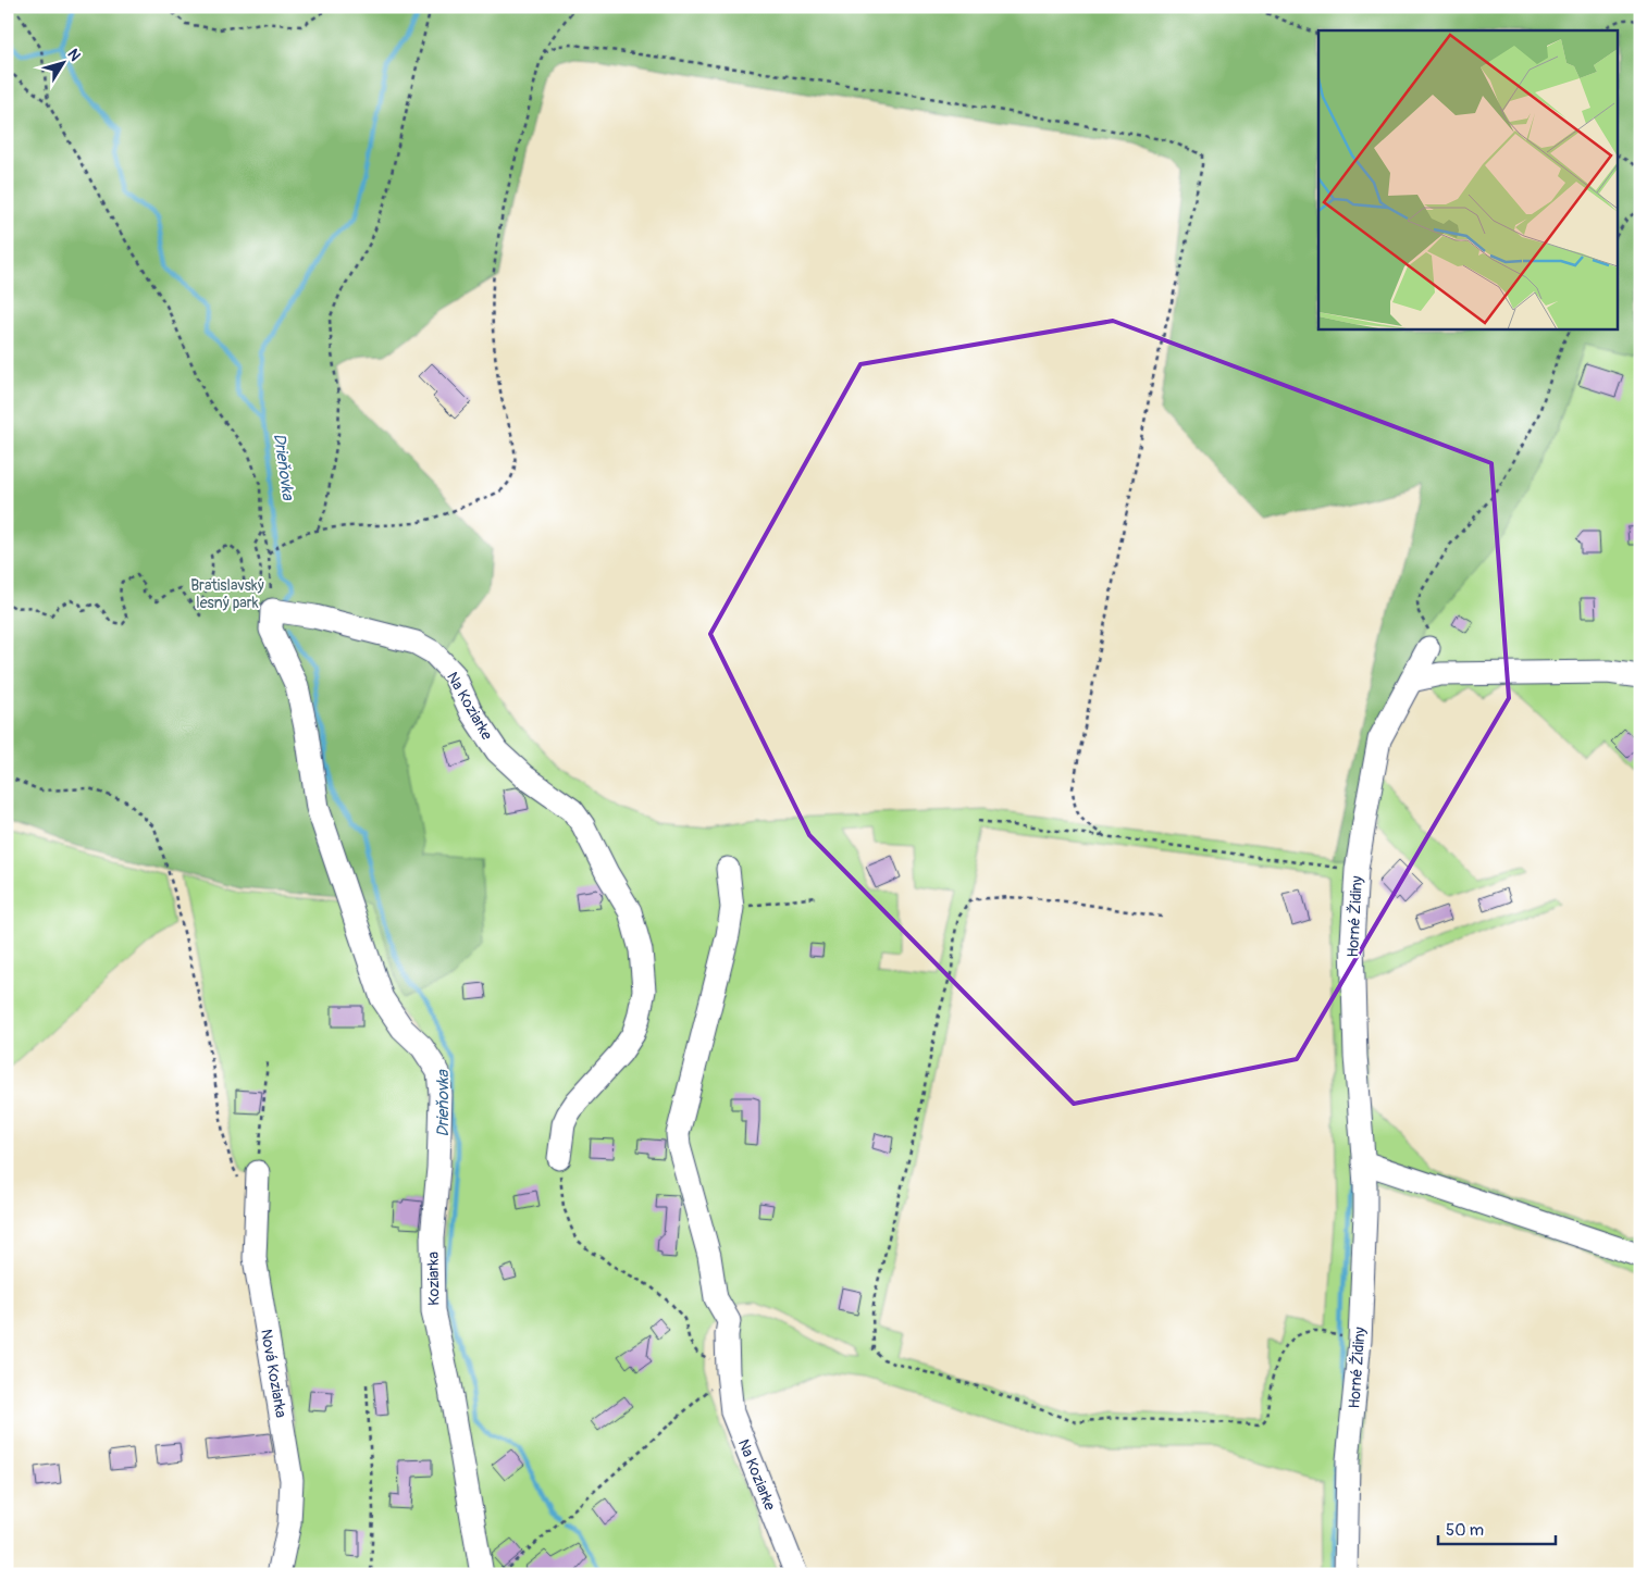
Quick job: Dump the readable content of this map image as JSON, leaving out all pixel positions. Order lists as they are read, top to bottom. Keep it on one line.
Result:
{"streets":{"street":["Na Koziarke","Horné Židiny","Koziarka","Nová Koziarka"]},"crossings":[["Na Koziarke","Koziarka"]],"water":["Drieňovka"],"parks":["Bratislavský lesný park"],"scale_bar":"50 m","north":"top right"}
